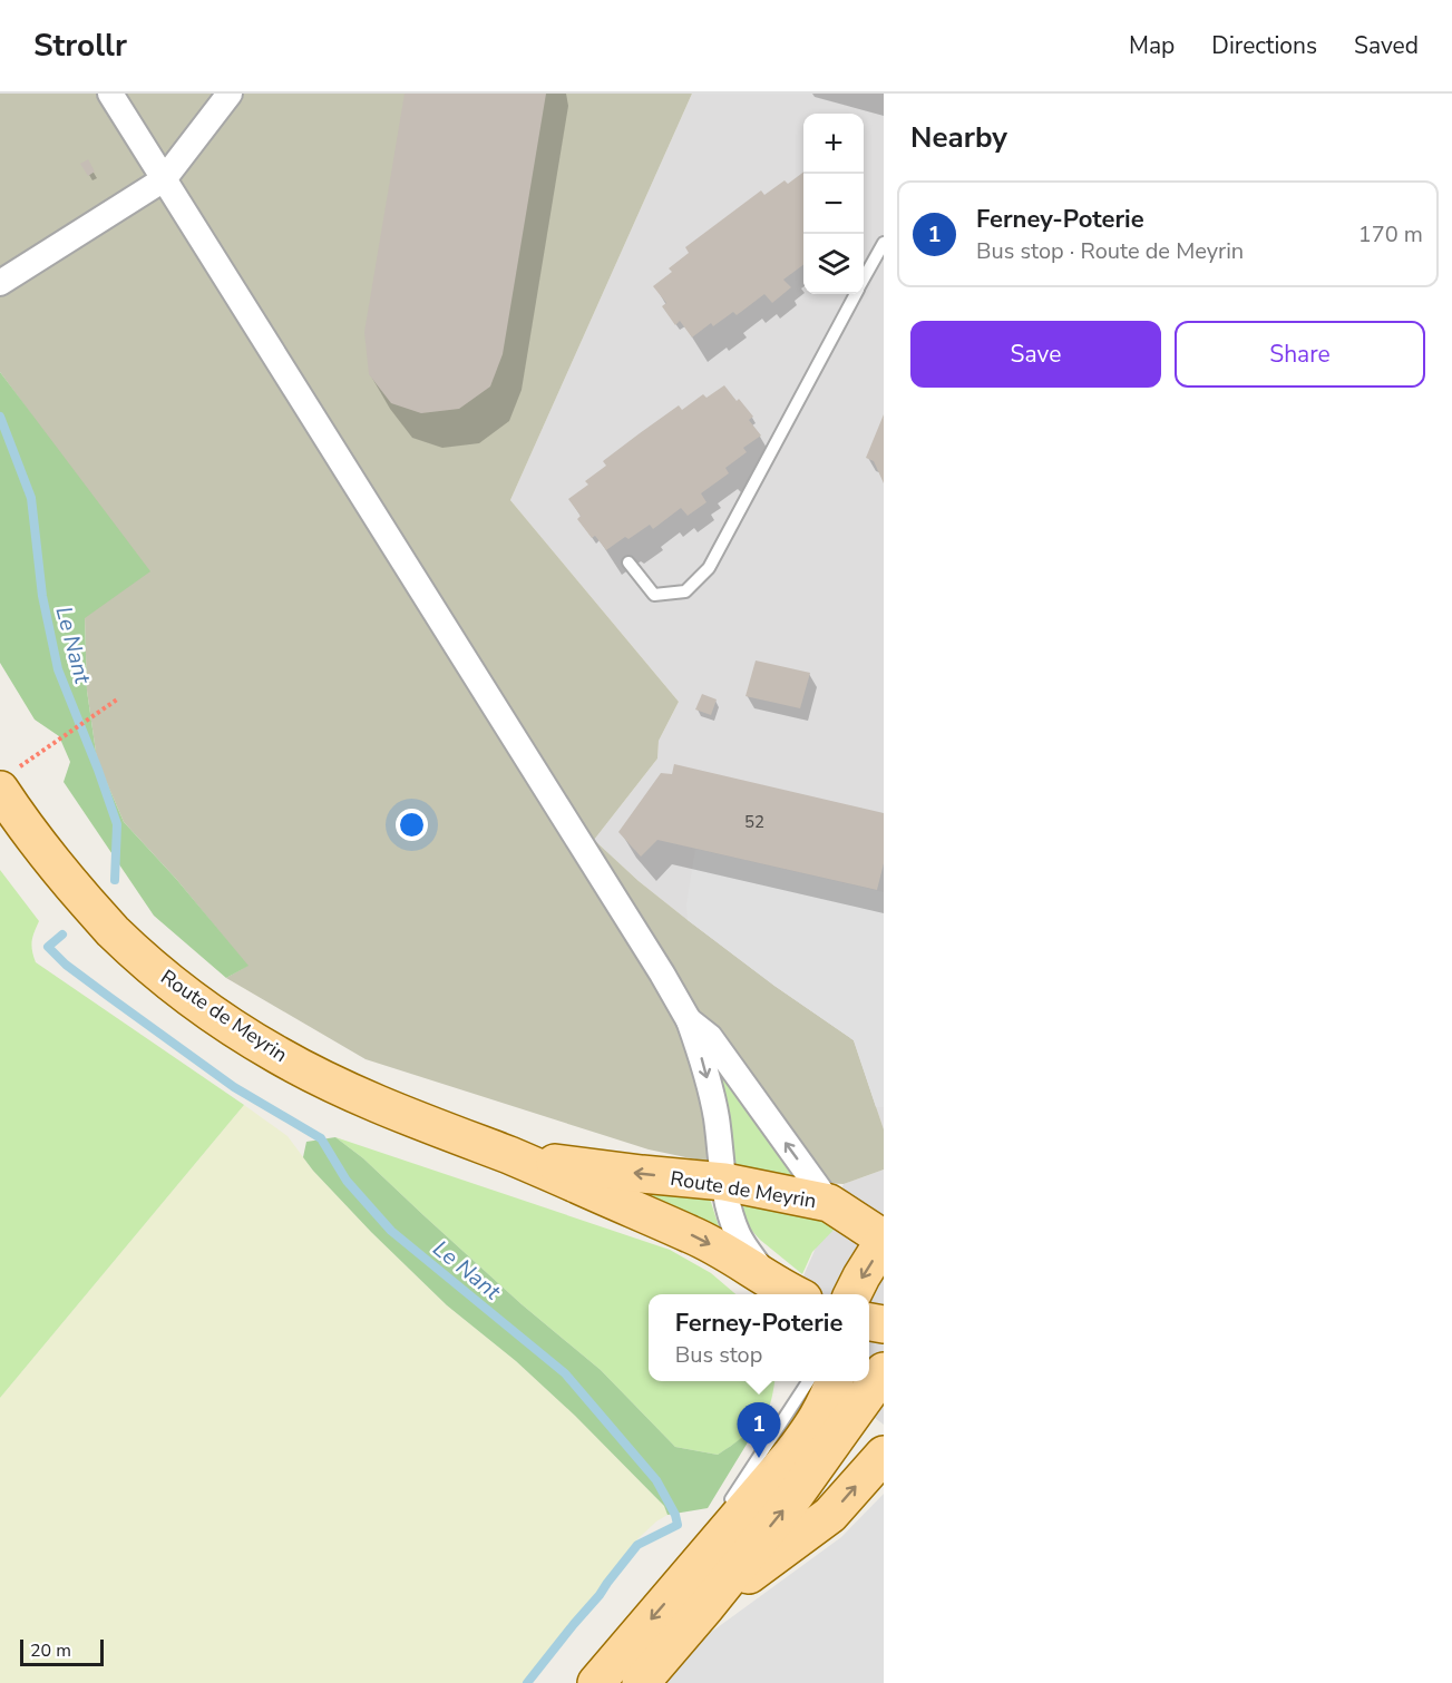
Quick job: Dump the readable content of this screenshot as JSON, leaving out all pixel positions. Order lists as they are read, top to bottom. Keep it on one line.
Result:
{"streets":{"main road":["Route de Meyrin"]},"water":["Le Nant"],"house_numbers":["52"],"scale_bar":"20 m","page":{"header":"Strollr","nav":["Map","Directions","Saved"],"heading":"Nearby","map_buttons":["+","−"],"list":[{"mark":"1","name":"Ferney-Poterie","note":"Bus stop · Route de Meyrin","value":"170 m"}],"buttons":["Save","Share"],"popup":["Ferney-Poterie","Bus stop"],"pins":"1","scale":"20 m"}}
